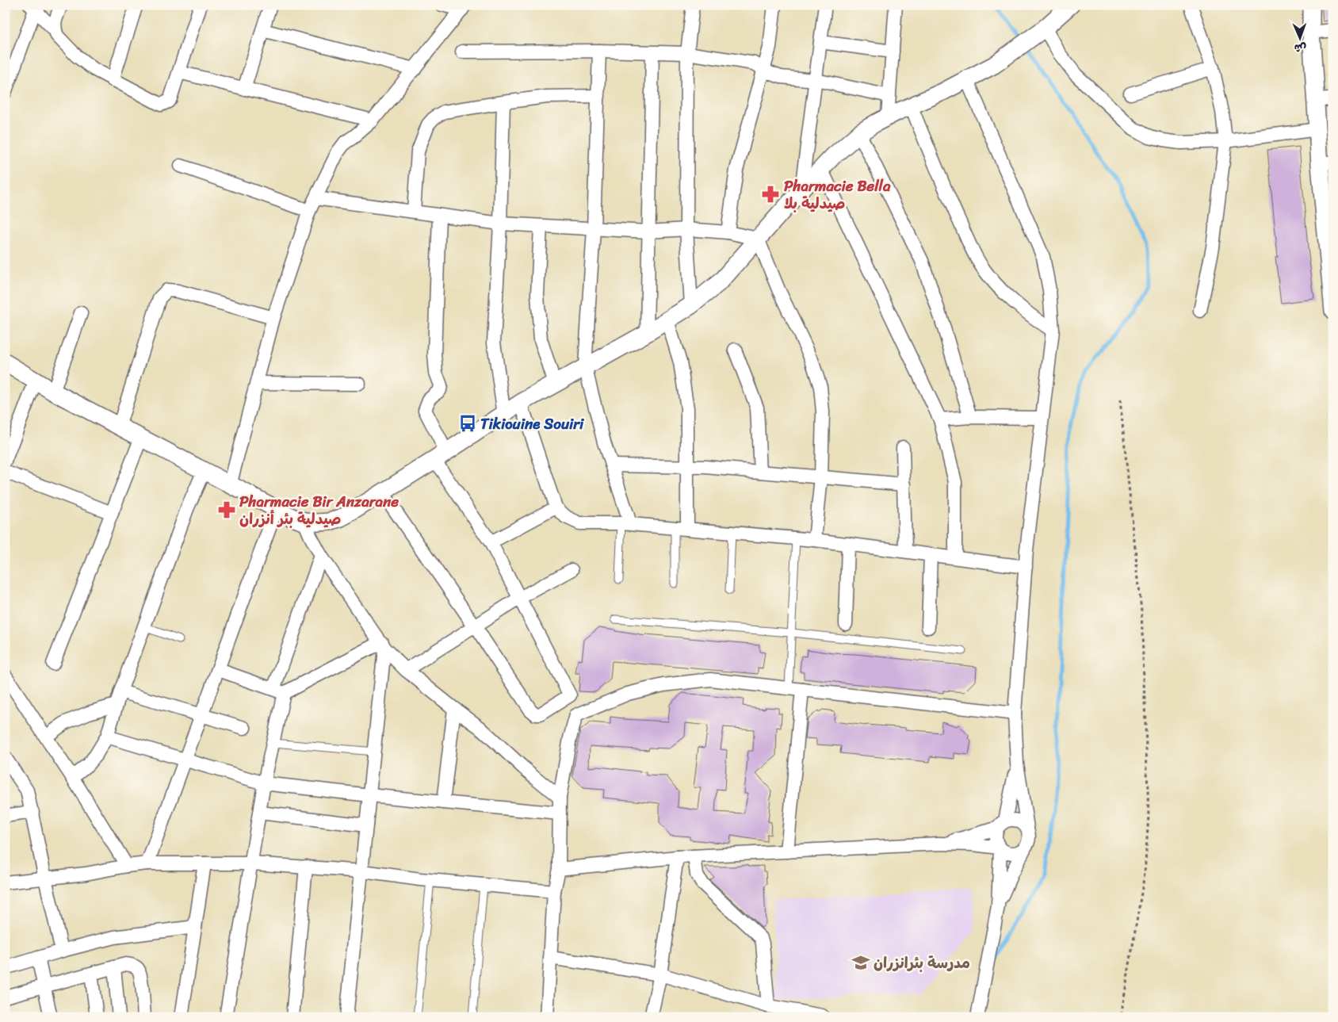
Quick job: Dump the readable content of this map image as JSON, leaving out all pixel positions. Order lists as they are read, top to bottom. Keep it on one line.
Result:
{"places":{"pharmacy":["Pharmacie Bella صيدلية بلا","Pharmacie Bir Anzarane صيدلية بئر أنزران"],"bus stop":["Tikiouine Souiri"],"school or university":["مدرسة بئرانزران"]},"north":"bottom"}
